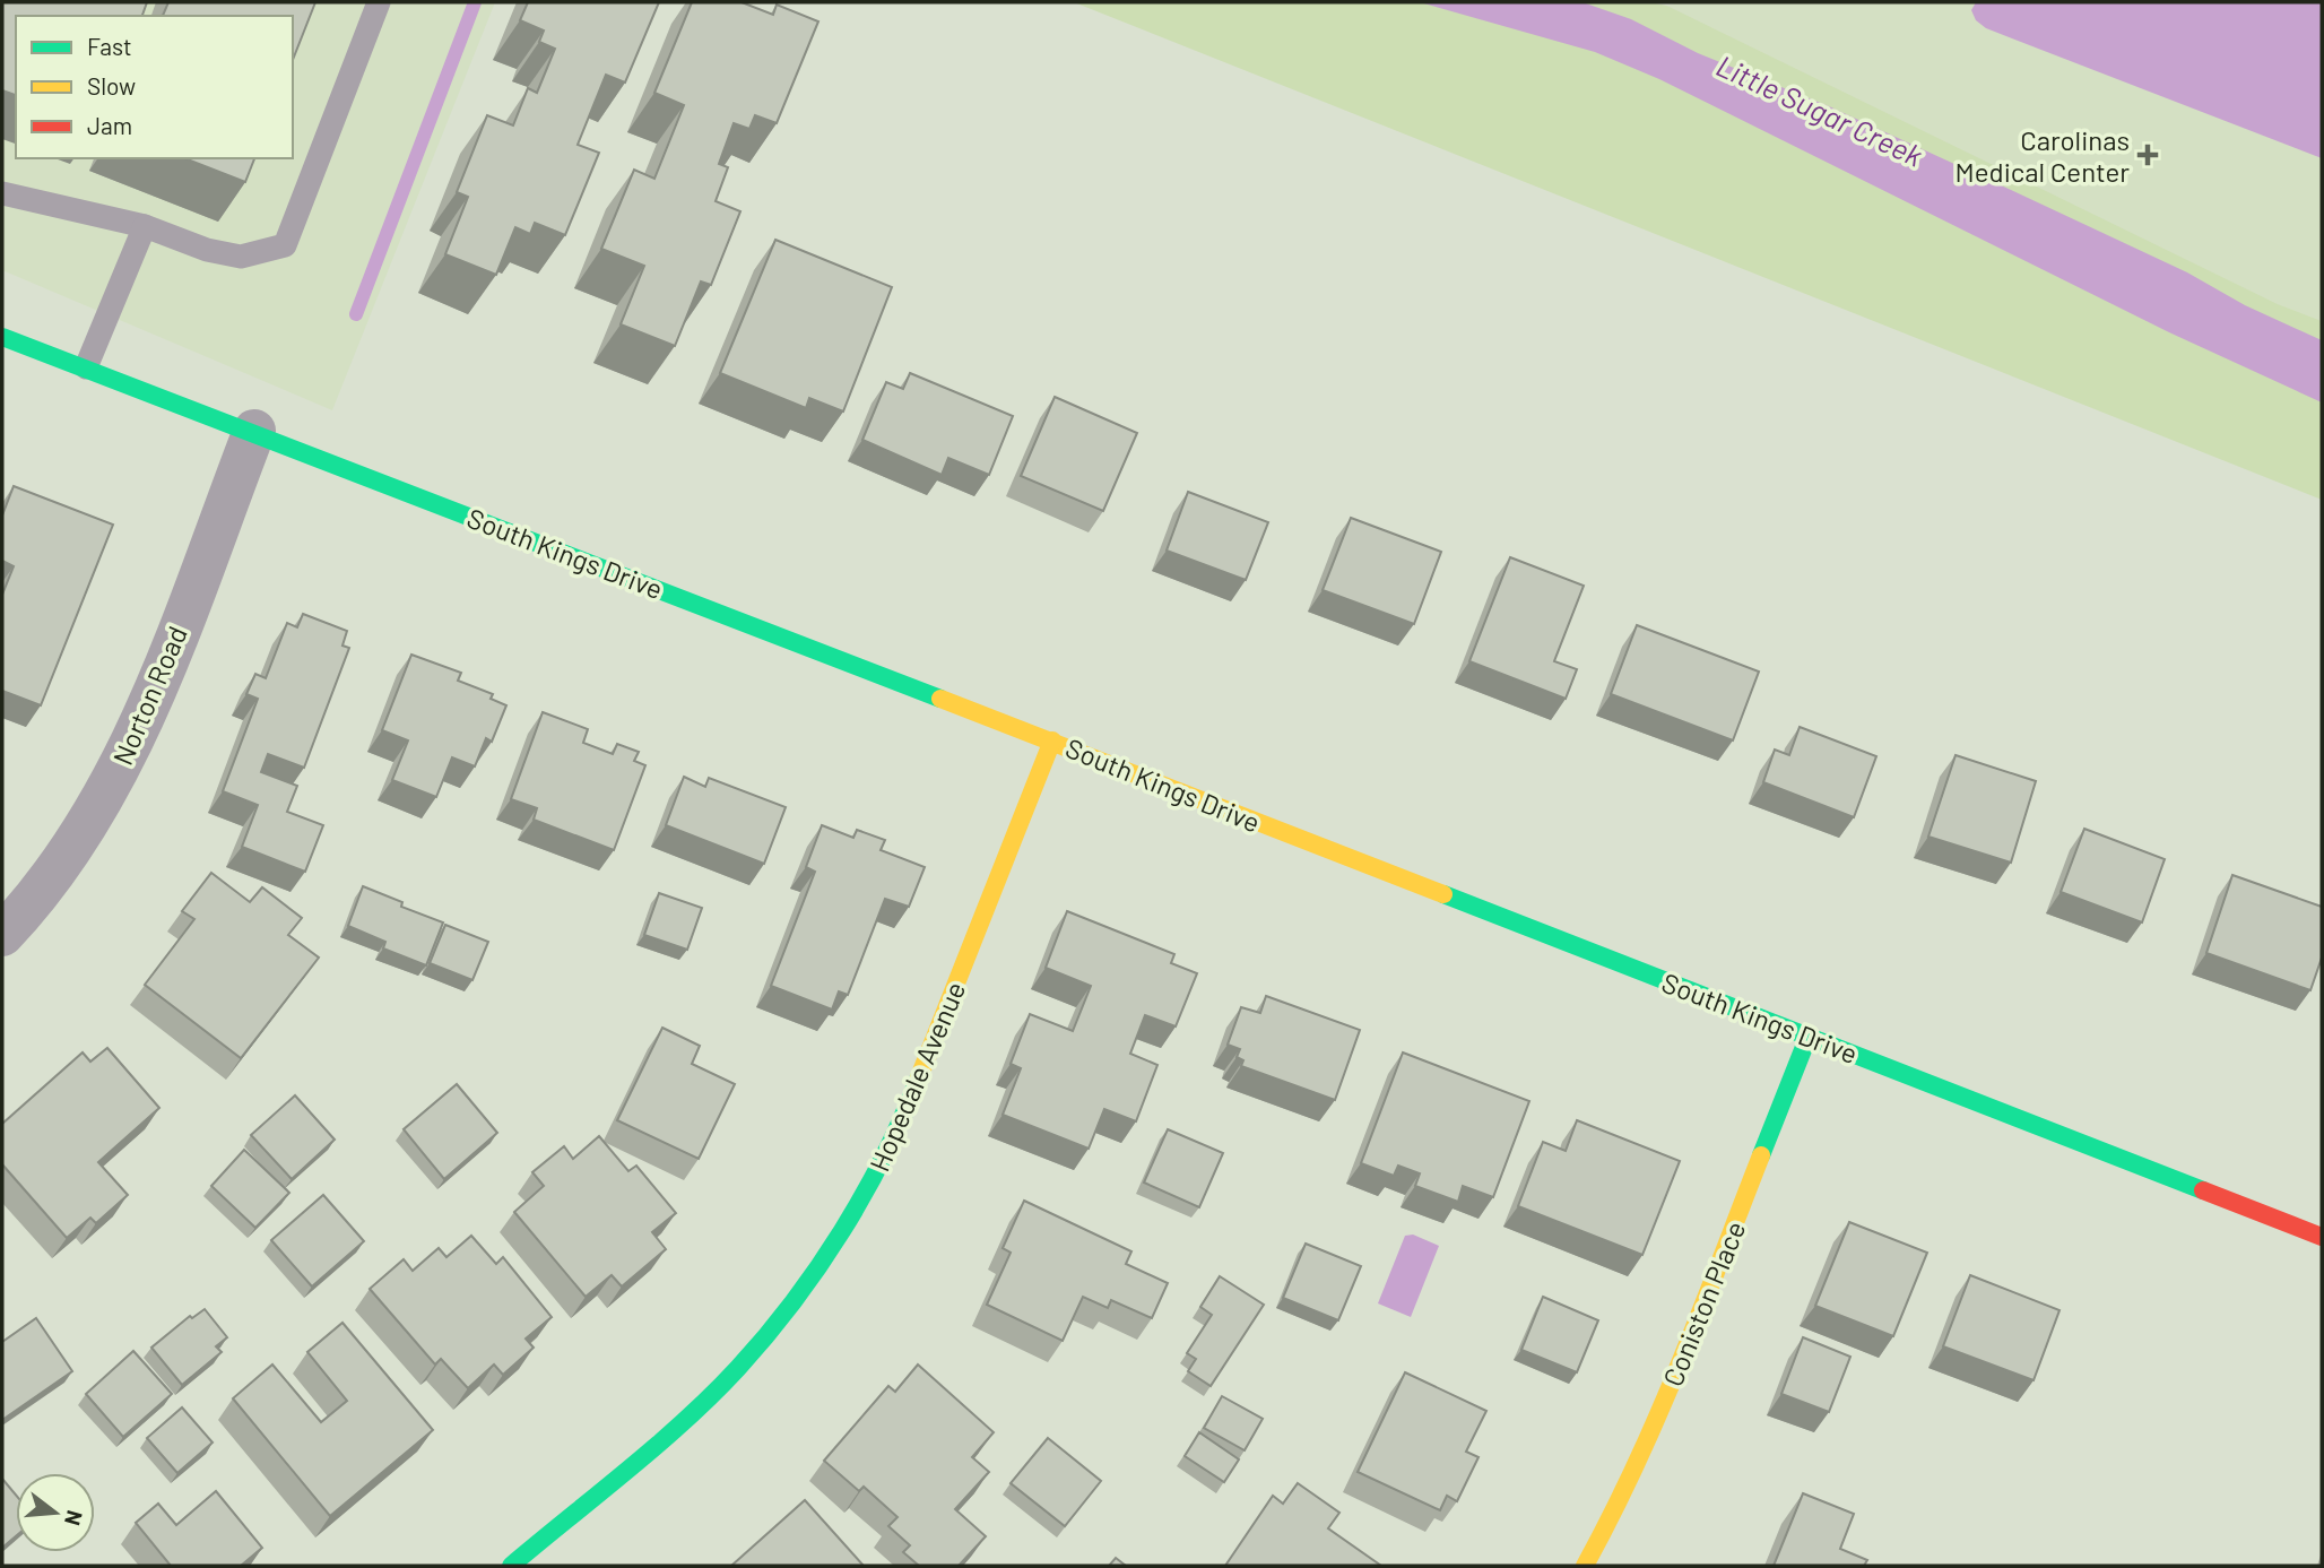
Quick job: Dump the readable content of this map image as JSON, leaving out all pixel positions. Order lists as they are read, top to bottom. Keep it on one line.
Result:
{"streets":{"street":["South Kings Drive","Norton Road","Hopedale Avenue","Coniston Place"]},"crossings":[["South Kings Drive","Norton Road"],["South Kings Drive","Hopedale Avenue"],["South Kings Drive","Coniston Place"]],"water":["Little Sugar Creek"],"places":{"health":["Carolinas Medical Center"]},"legend":["Fast","Slow","Jam"],"north":"right"}
